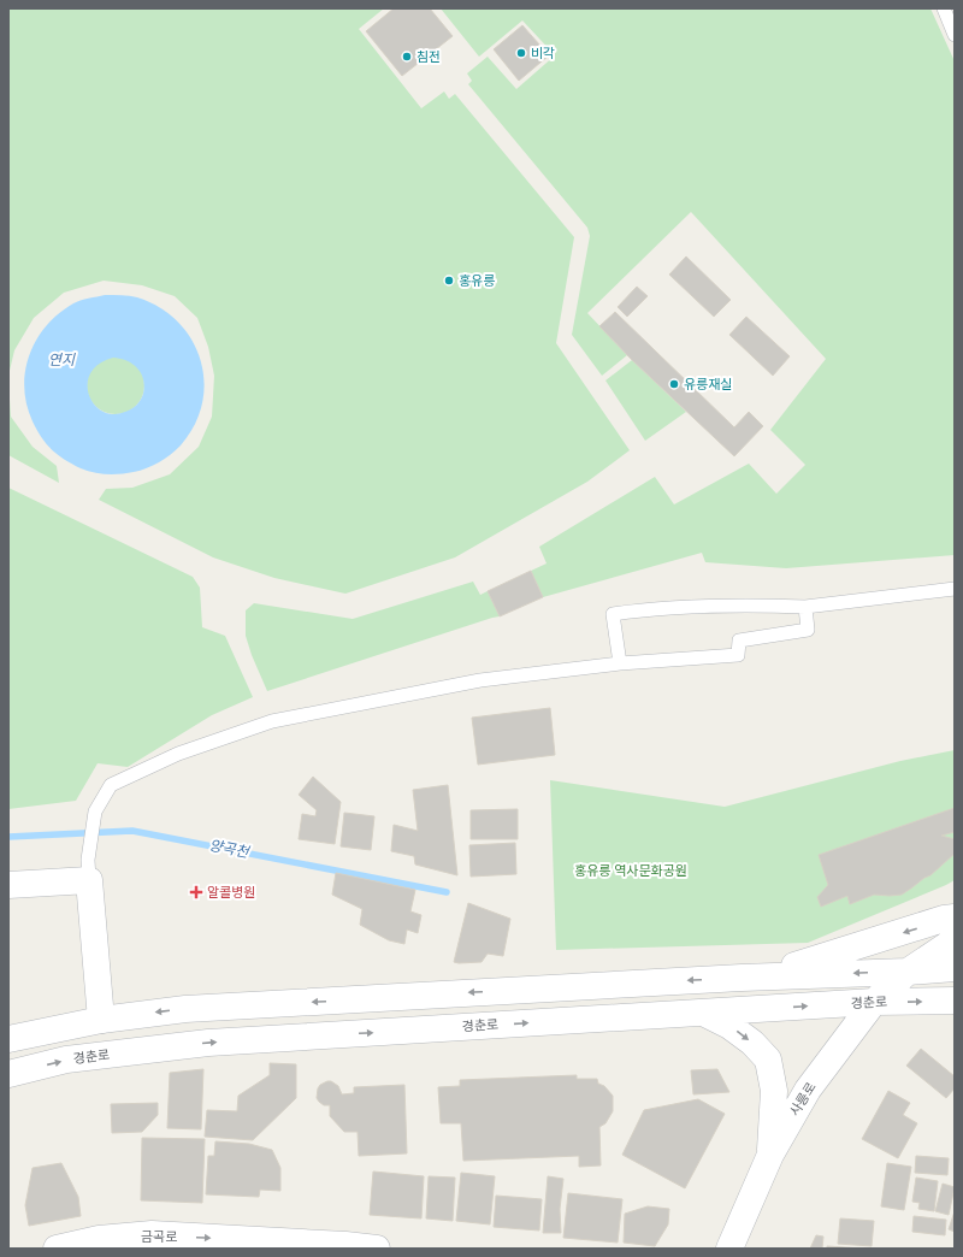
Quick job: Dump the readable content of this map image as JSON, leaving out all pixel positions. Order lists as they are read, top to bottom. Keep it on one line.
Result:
{"streets":{"street":["경춘로","사릉로","금곡로"]},"crossings":[["경춘로","사릉로"]],"water":["연지","양곡천"],"parks":["홍유릉 역사문화공원"],"places":{"other":["비각","침전","홍유릉","유릉재실"],"health":["알콜병원"]}}
